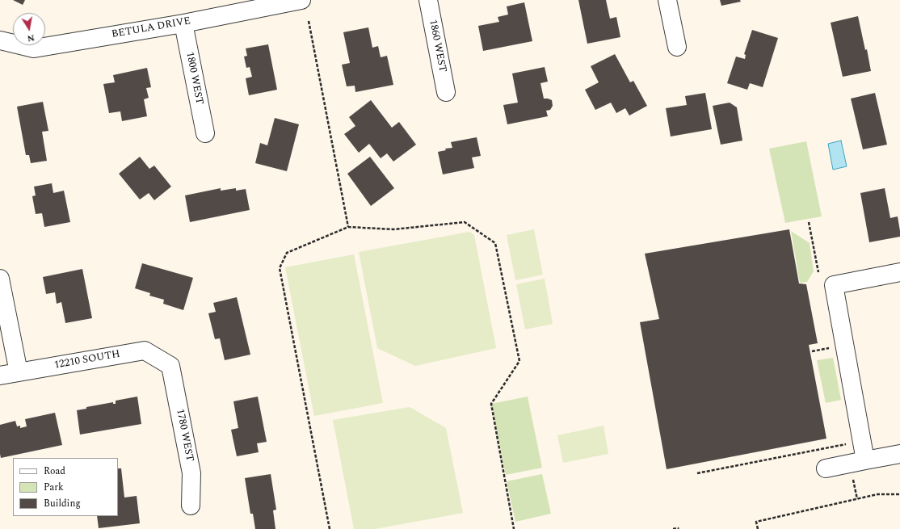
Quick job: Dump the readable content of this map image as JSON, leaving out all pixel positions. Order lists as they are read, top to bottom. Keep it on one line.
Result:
{"streets":{"street":["BETULA DRIVE","1860 WEST","1800 WEST","12210 SOUTH","1780 WEST"]},"crossings":[["BETULA DRIVE","1800 WEST"],["12210 SOUTH","1780 WEST"]],"legend":["Road","Park","Building"],"north":"bottom"}
